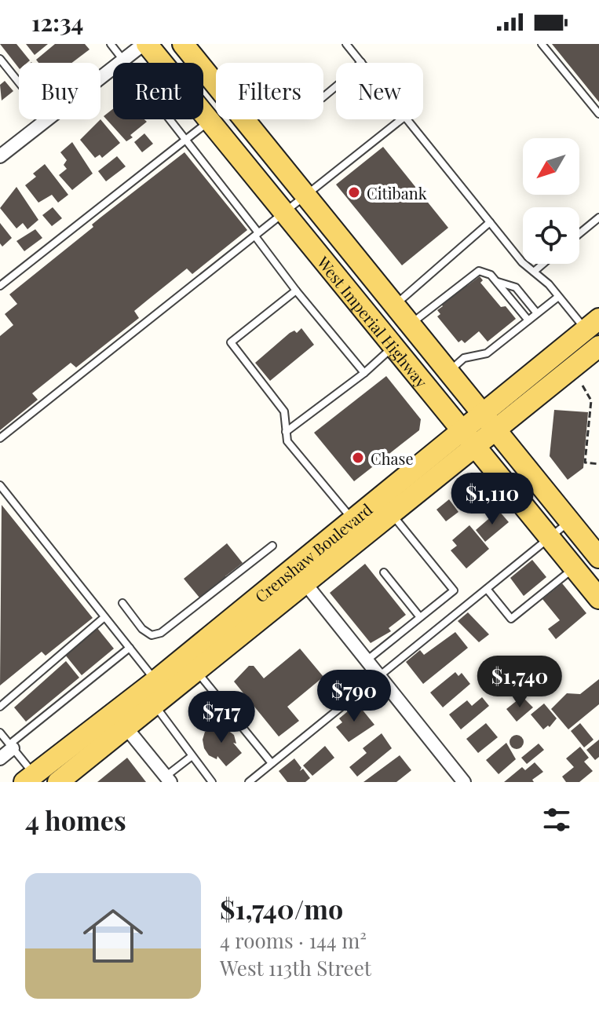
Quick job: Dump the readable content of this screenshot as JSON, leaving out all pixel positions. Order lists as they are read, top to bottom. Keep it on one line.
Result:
{"streets":{"main road":["West Imperial Highway","Crenshaw Boulevard"]},"crossings":[["West Imperial Highway","Crenshaw Boulevard"]],"places":["Citibank","Chase"],"north":"bottom left","page":{"status":"12:34","chip":["Buy","Rent","Filters","New"],"price":["$1,110","$1,740","$790","$717"],"heading":"4 homes","list":[{"name":"$1,740/mo","note":"4 rooms · 144 m² · West 113th Street"}]}}
